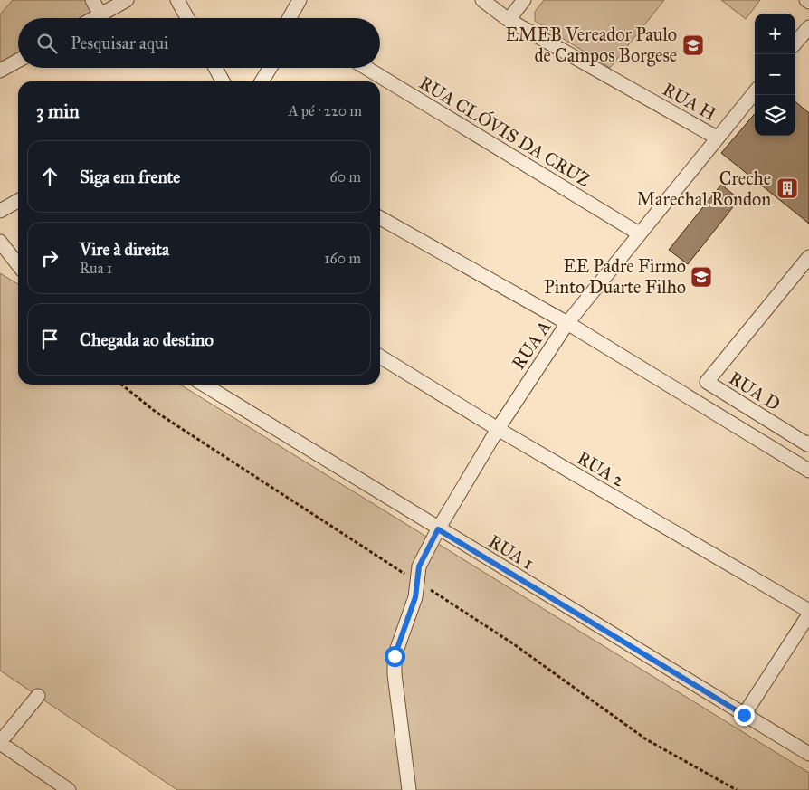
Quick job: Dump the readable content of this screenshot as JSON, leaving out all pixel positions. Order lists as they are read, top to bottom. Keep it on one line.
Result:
{"streets":{"street":["RUA H","RUA CLÓVIS DA CRUZ","RUA A","RUA D","RUA 2","RUA 1"]},"crossings":[["RUA H","RUA A"],["RUA CLÓVIS DA CRUZ","RUA A"],["RUA A","RUA 2"],["RUA A","RUA 1"]],"places":{"school or university":["EMEB Vereador Paulo de Campos Borgese","EE Padre Firmo Pinto Duarte Filho"],"building":["Creche Marechal Rondon"]},"page":{"map_buttons":["+","−"],"search":"Pesquisar aqui","heading":["3 min","A pé · 220 m"],"list":[["Siga em frente","60 m"],["Vire à direita","Rua 1","160 m"],"Chegada ao destino"]}}
